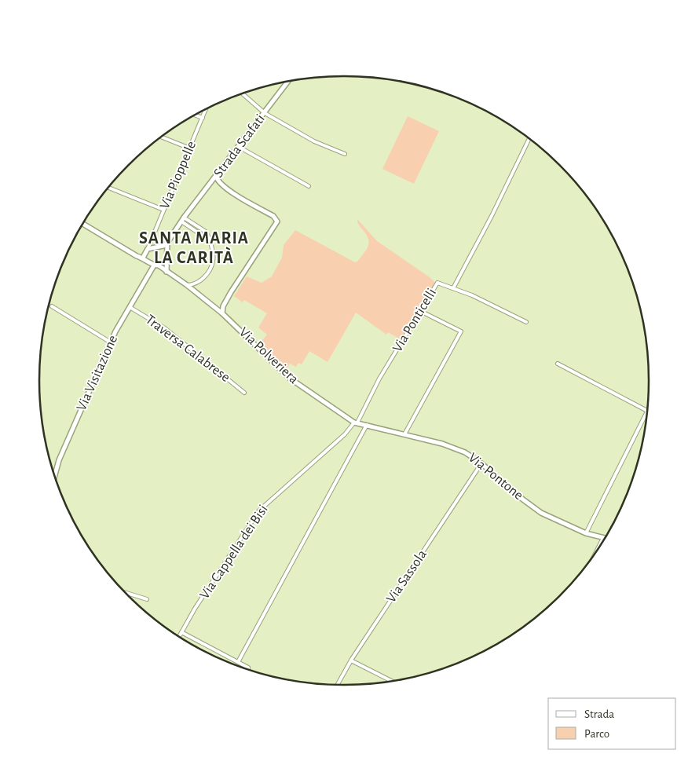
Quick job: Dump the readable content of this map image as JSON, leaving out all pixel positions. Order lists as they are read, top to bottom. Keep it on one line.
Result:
{"streets":{"street":["Strada Scafati","Via Pioppelle","Via Ponticelli","Traversa Calabrese","Via Polveriera","Via Visitazione","Via Pontone","Via Cappella dei Bisi","Via Sassola"]},"crossings":[["Strada Scafati","Via Polveriera"],["Via Ponticelli","Via Polveriera"],["Via Ponticelli","Via Pontone"],["Via Ponticelli","Via Cappella dei Bisi"],["Traversa Calabrese","Via Visitazione"],["Via Polveriera","Via Pontone"],["Via Polveriera","Via Cappella dei Bisi"],["Via Pontone","Via Cappella dei Bisi"],["Via Pontone","Via Sassola"]],"districts":["SANTA MARIA LA CARITÀ"],"legend":["Strada","Parco"]}
